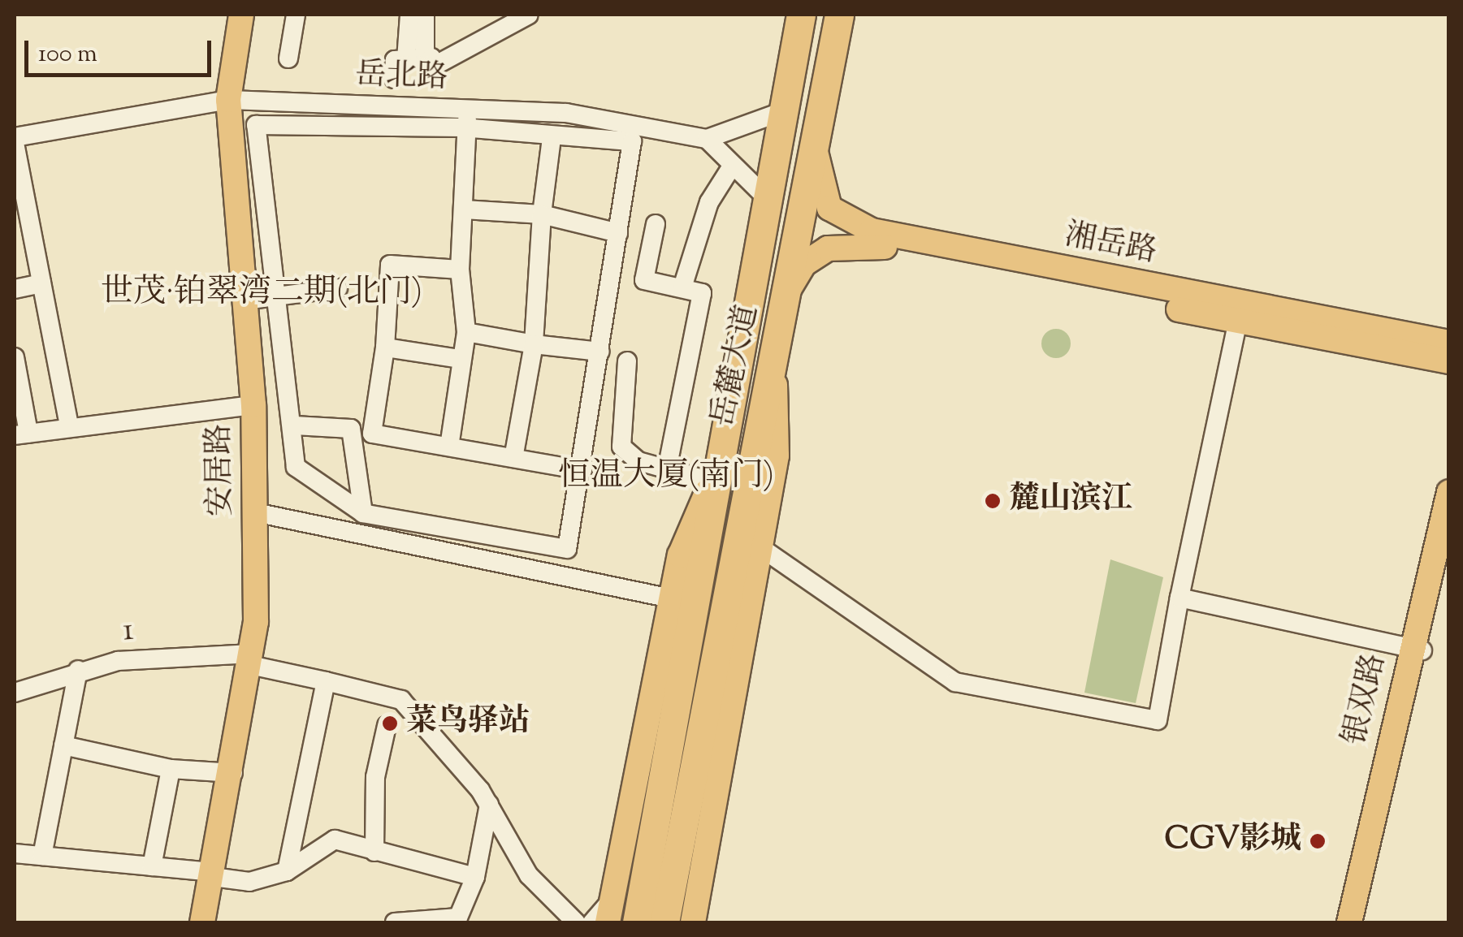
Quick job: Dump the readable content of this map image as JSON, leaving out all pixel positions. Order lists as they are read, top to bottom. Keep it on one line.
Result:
{"streets":{"highway":["岳麓大道"],"main road":["湘岳路","安居路","银双路"],"street":["岳北路","1"]},"crossings":[["岳北路","安居路"],["湘岳路","岳麓大道"],["安居路","1"]],"districts":["世茂·铂翠湾二期(北门)","恒温大厦(南门)"],"places":["麓山滨江","菜鸟驿站","CGV影城"],"scale_bar":"100 m"}
